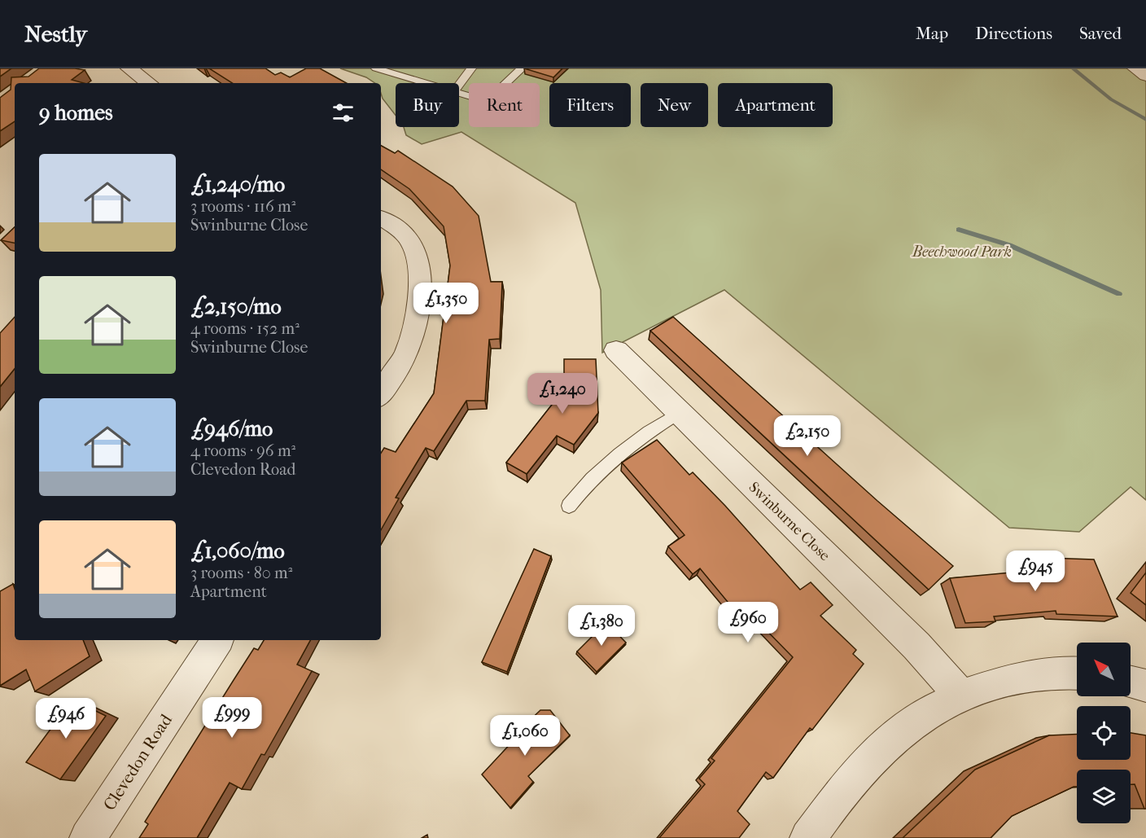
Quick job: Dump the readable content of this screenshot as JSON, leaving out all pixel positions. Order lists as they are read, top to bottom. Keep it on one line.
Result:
{"streets":{"street":["Swinburne Close","Clevedon Road"]},"parks":["Beechwood Park"],"north":"top left","page":{"header":"Nestly","nav":["Map","Directions","Saved"],"chip":["Buy","Rent","Filters","New","Apartment"],"heading":"9 homes","list":[{"name":"£1,240/mo","note":"3 rooms · 116 m² · Swinburne Close"},{"name":"£2,150/mo","note":"4 rooms · 152 m² · Swinburne Close"},{"name":"£946/mo","note":"4 rooms · 96 m² · Clevedon Road"},{"name":"£1,060/mo","note":"3 rooms · 80 m² · Apartment"}],"price":["£1,350","£1,240","£2,150","£945","£960","£1,380","£999","£946","£1,060"]}}
